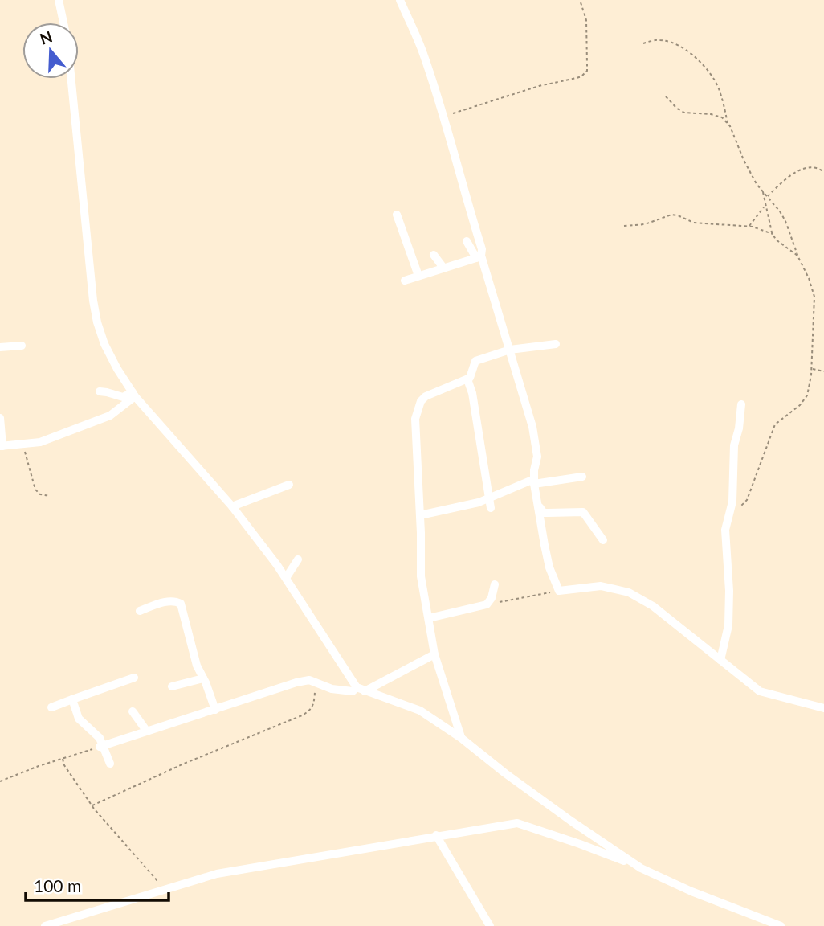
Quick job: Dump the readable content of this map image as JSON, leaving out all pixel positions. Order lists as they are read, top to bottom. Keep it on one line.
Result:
{"scale_bar":"100 m","north":"top"}
